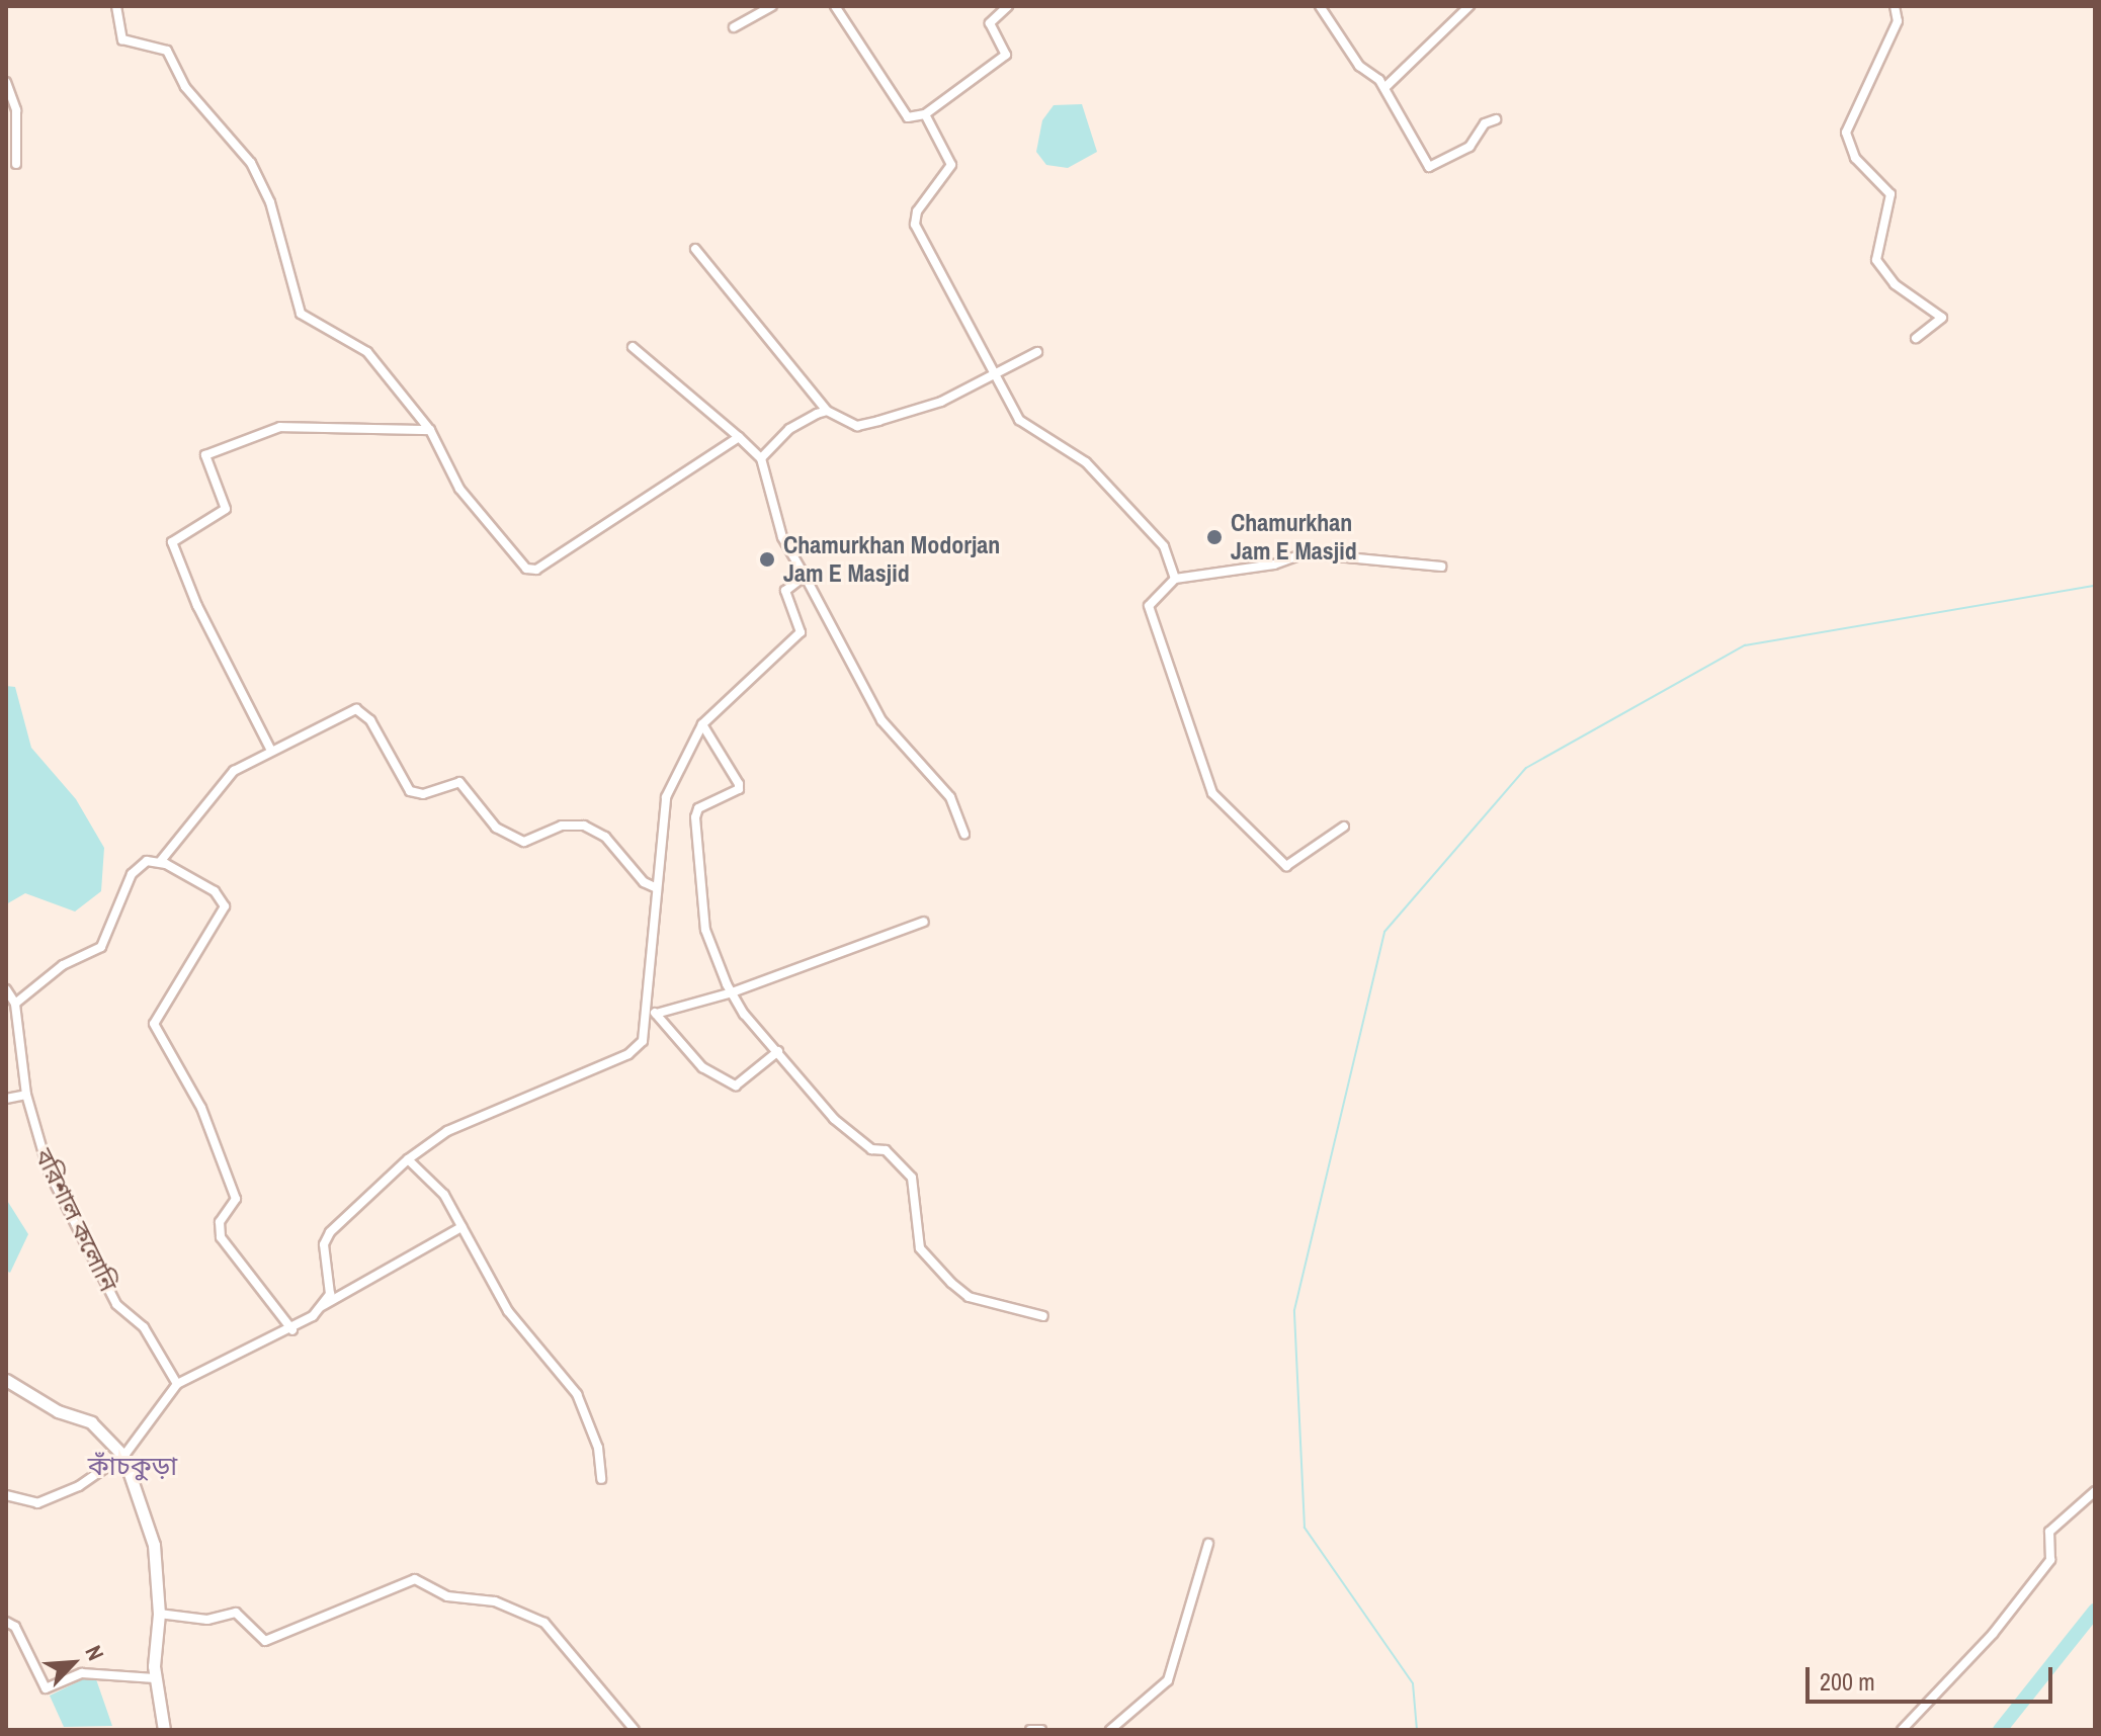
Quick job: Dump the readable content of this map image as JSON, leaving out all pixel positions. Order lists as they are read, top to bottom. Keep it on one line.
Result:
{"streets":{"street":["বরিশাল কলোনি"]},"districts":["কাঁচকুড়া"],"places":["Chamurkhan Jam E Masjid","Chamurkhan Modorjan Jam E Masjid"],"scale_bar":"200 m","north":"top right"}
